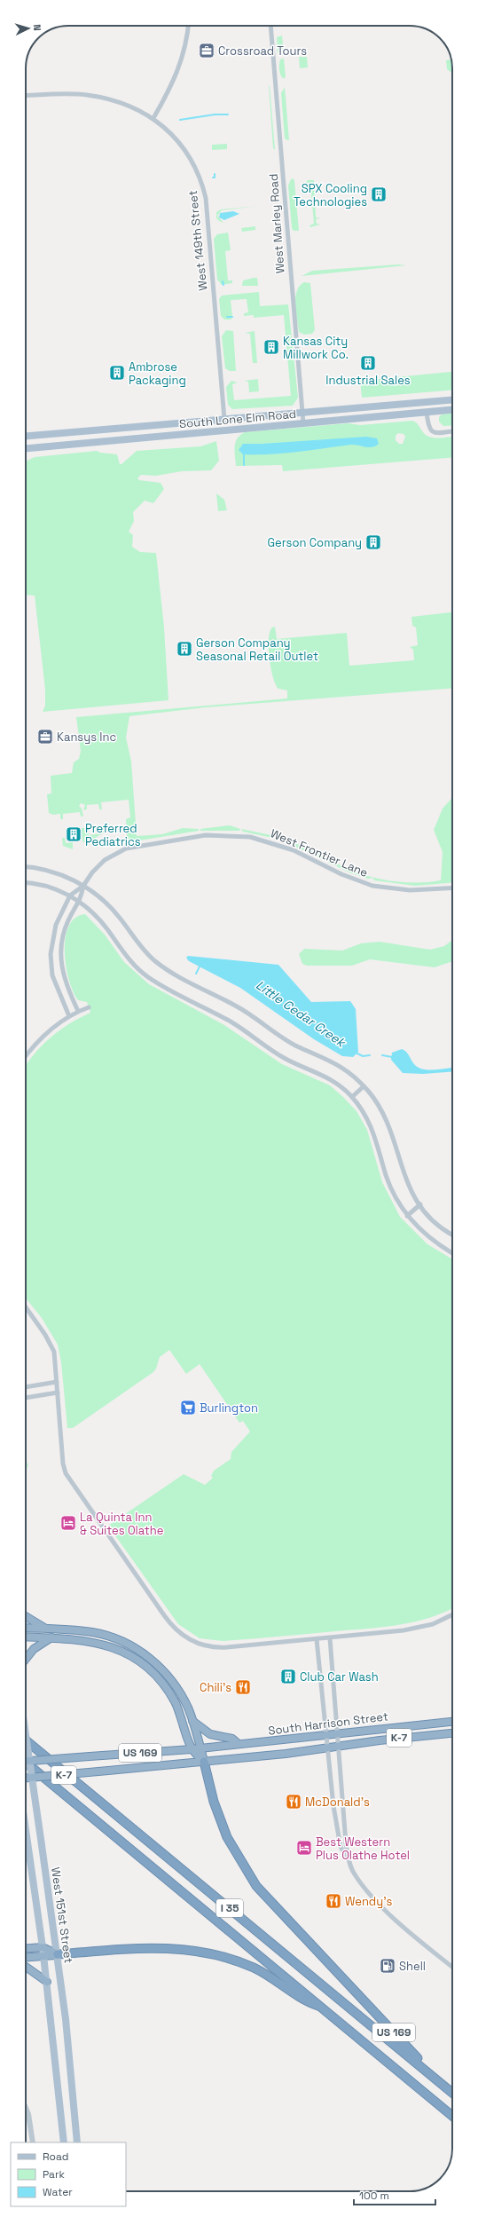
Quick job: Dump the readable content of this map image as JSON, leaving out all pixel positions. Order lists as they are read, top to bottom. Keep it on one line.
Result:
{"streets":{"highway":["South Harrison Street","K-7","US 169","I 35"],"main road":["South Lone Elm Road","West 151st Street"],"street":["West Marley Road","West 149th Street","West Frontier Lane"]},"crossings":[["West Marley Road","South Lone Elm Road"],["West 149th Street","South Lone Elm Road"],["South Harrison Street","K-7"],["South Harrison Street","US 169"],["K-7","US 169"],["US 169","I 35"]],"water":["Little Cedar Creek"],"places":{"office":["Crossroad Tours","Kansys Inc"],"building":["SPX Cooling Technologies","Kansas City Millwork Co.","Industrial Sales","Ambrose Packaging","Gerson Company","Gerson Company Seasonal Retail Outlet","Preferred Pediatrics","Club Car Wash"],"supermarket":["Burlington"],"hotel":["La Quinta Inn & Suites Olathe","Best Western Plus Olathe Hotel"],"restaurant":["Chili's","McDonald's","Wendy's"],"fuel station":["Shell"]},"legend":["Road","Park","Water"],"scale_bar":"100 m","north":"right"}
